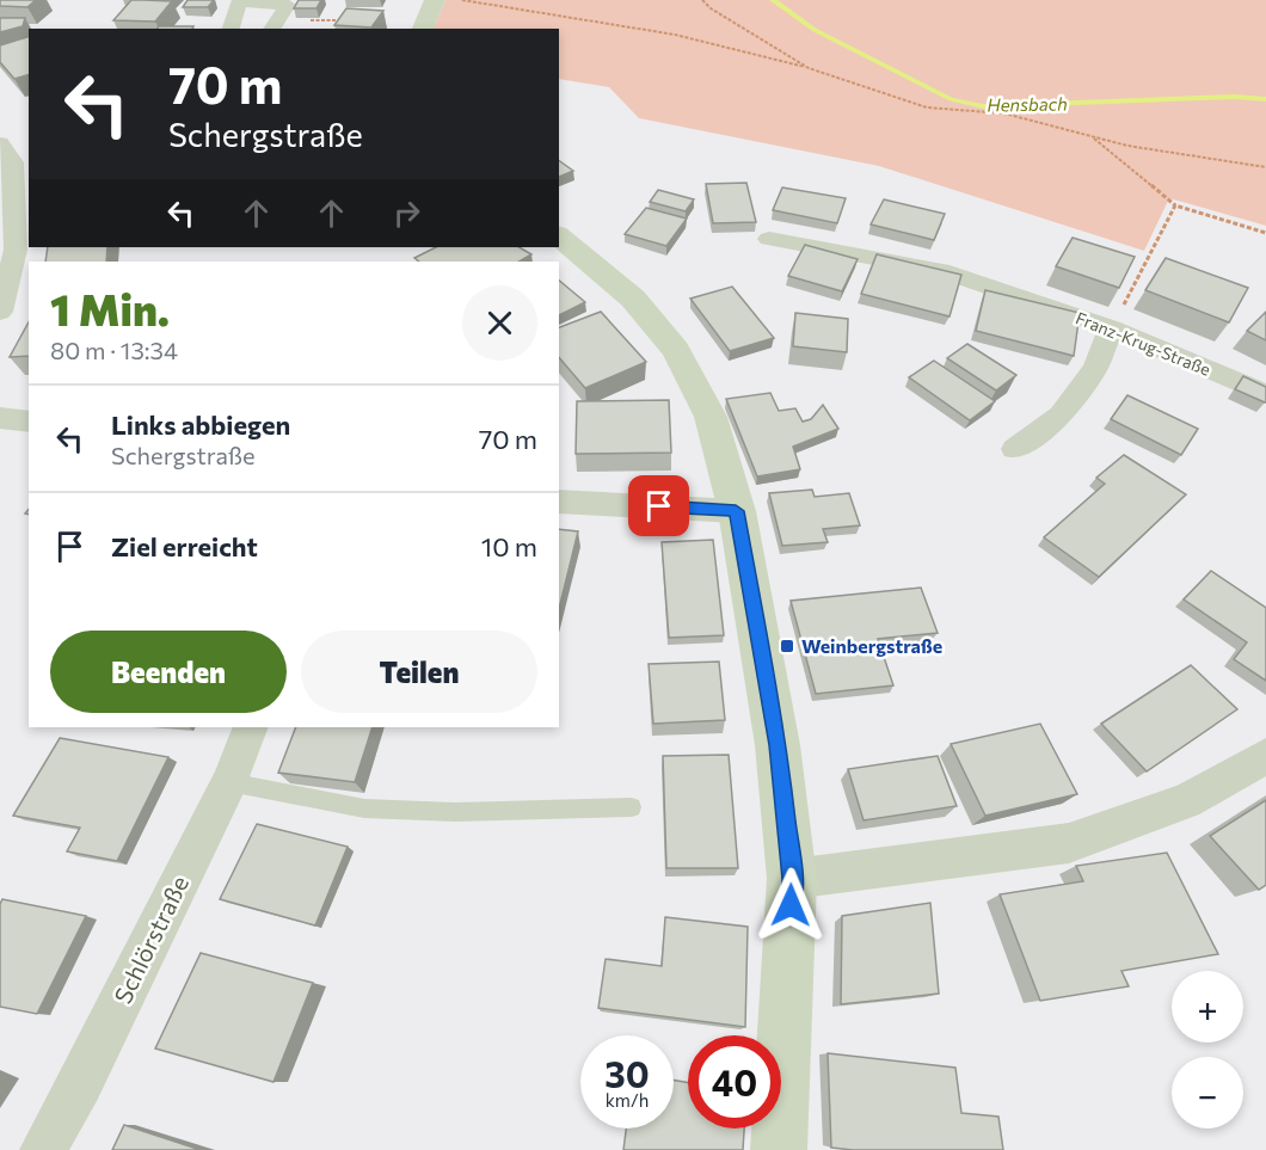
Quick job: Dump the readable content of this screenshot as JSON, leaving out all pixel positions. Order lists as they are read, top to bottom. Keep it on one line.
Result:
{"streets":{"street":["Franz-Krug-Straße","Schlörstraße"]},"water":["Hensbach"],"places":{"transit":["Weinbergstraße"]},"page":{"turn":["70 m","Schergstraße"],"heading":["1 Min.","80 m · 13:34"],"list":[{"name":"Links abbiegen","note":"Schergstraße","value":"70 m"},{"name":"Ziel erreicht","value":"10 m"}],"buttons":["Beenden","Teilen"],"map_buttons":["+","−"],"speed":"30 km/h","limit":"40"}}
